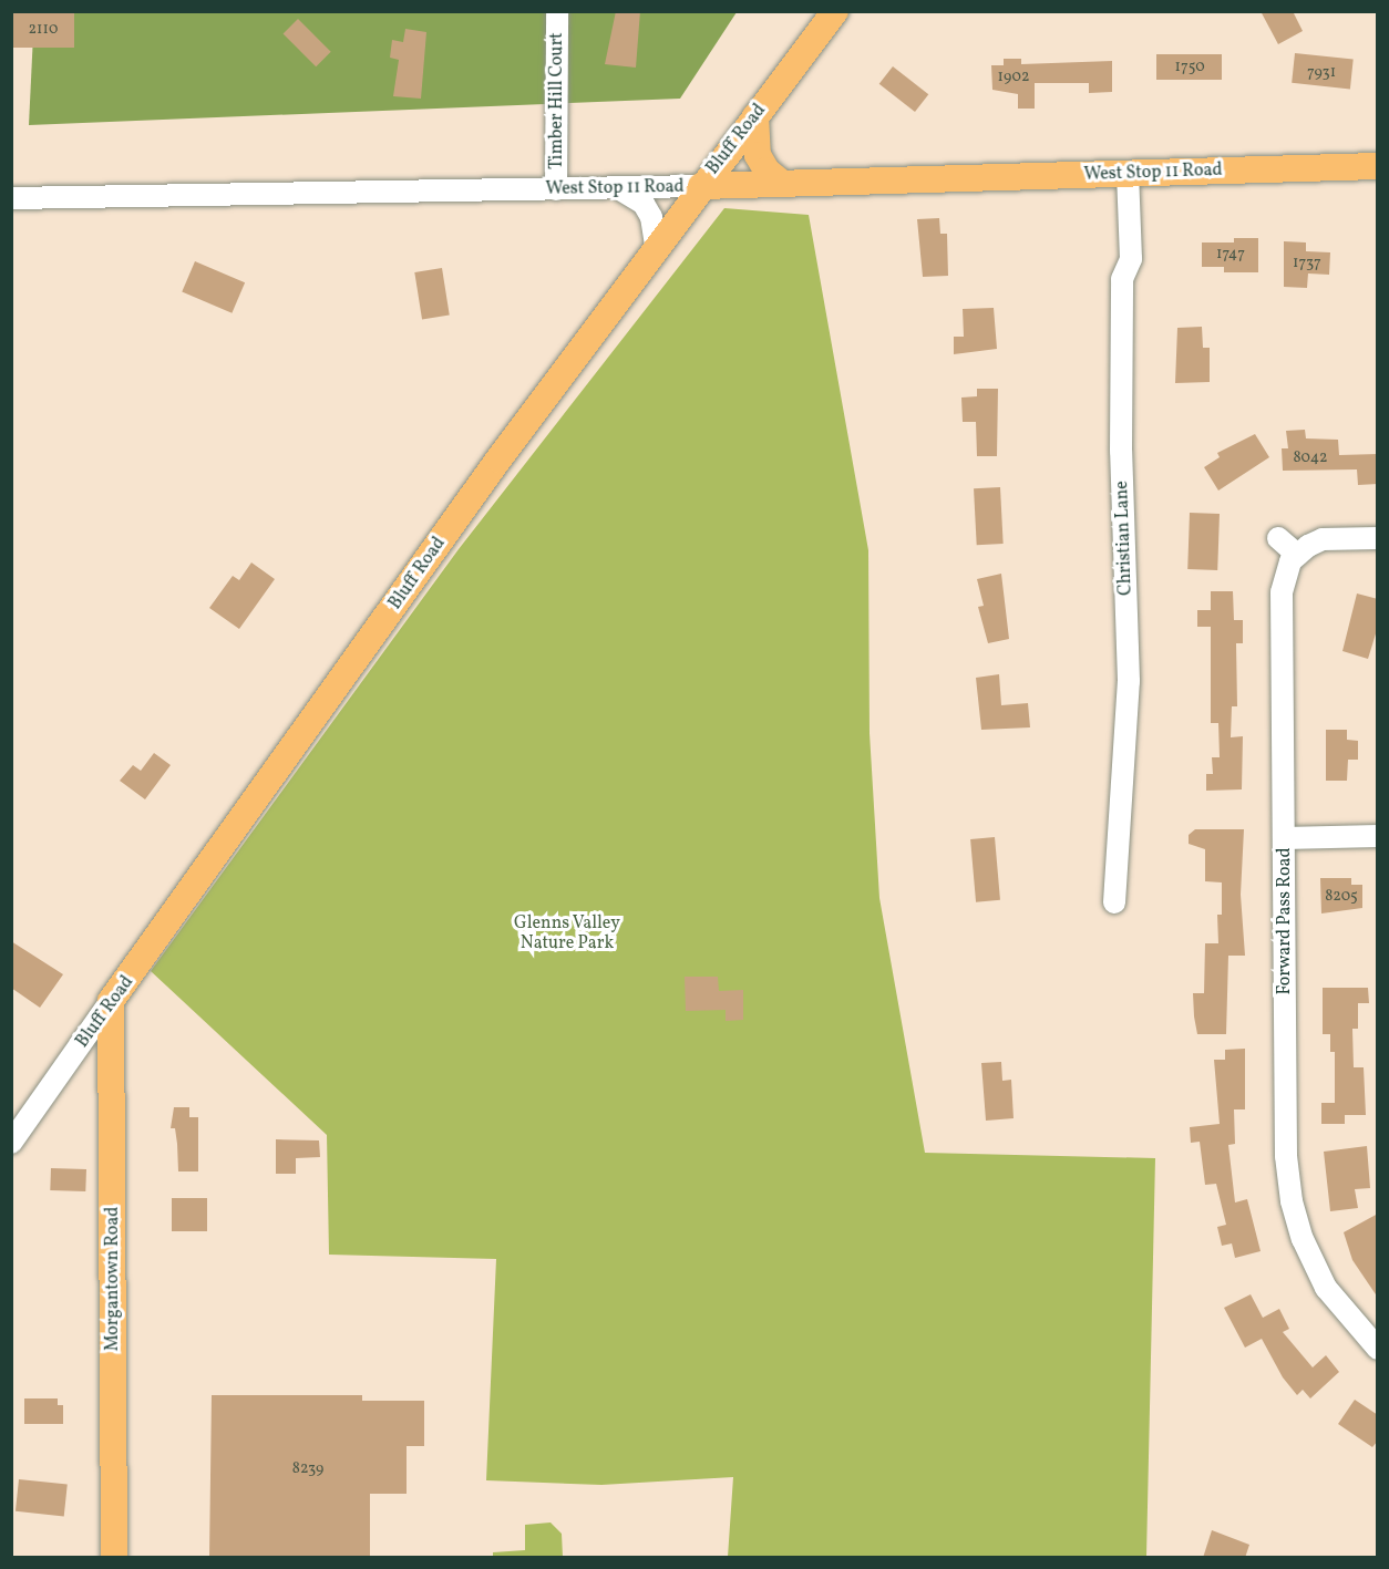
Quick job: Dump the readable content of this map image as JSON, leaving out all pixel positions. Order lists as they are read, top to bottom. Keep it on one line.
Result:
{"streets":{"main road":["Bluff Road","West Stop 11 Road","Morgantown Road"],"street":["Timber Hill Court","Christian Lane","Forward Pass Road"]},"crossings":[["Timber Hill Court","West Stop 11 Road"],["Bluff Road","West Stop 11 Road"],["Bluff Road","Morgantown Road"],["West Stop 11 Road","Christian Lane"]],"parks":["Glenns Valley Nature Park"],"house_numbers":["2110","1750","7931","1902","1747","1737","8042","8205","8239"]}
